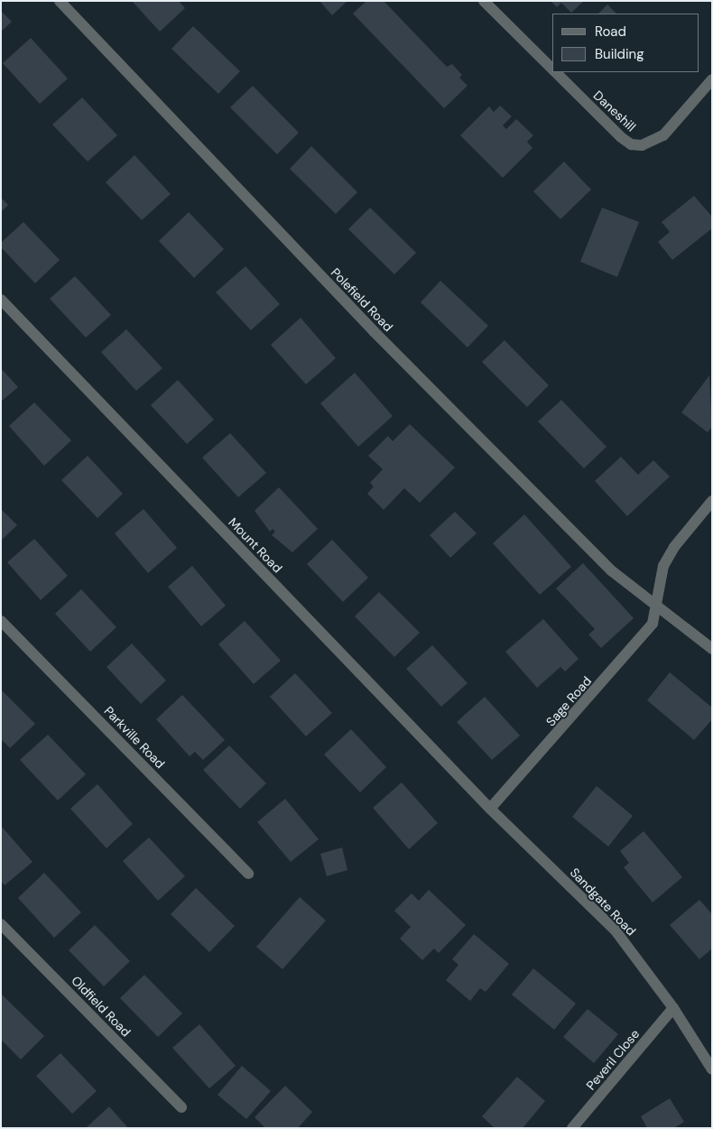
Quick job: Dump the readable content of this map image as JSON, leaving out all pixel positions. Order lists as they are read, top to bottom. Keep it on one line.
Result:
{"streets":{"street":["Daneshill","Polefield Road","Mount Road","Sage Road","Parkville Road","Sandgate Road","Oldfield Road","Peveril Close"]},"crossings":[["Polefield Road","Sage Road"],["Mount Road","Sage Road"],["Mount Road","Sandgate Road"],["Sage Road","Sandgate Road"],["Sandgate Road","Peveril Close"]],"legend":["Road","Building"]}
